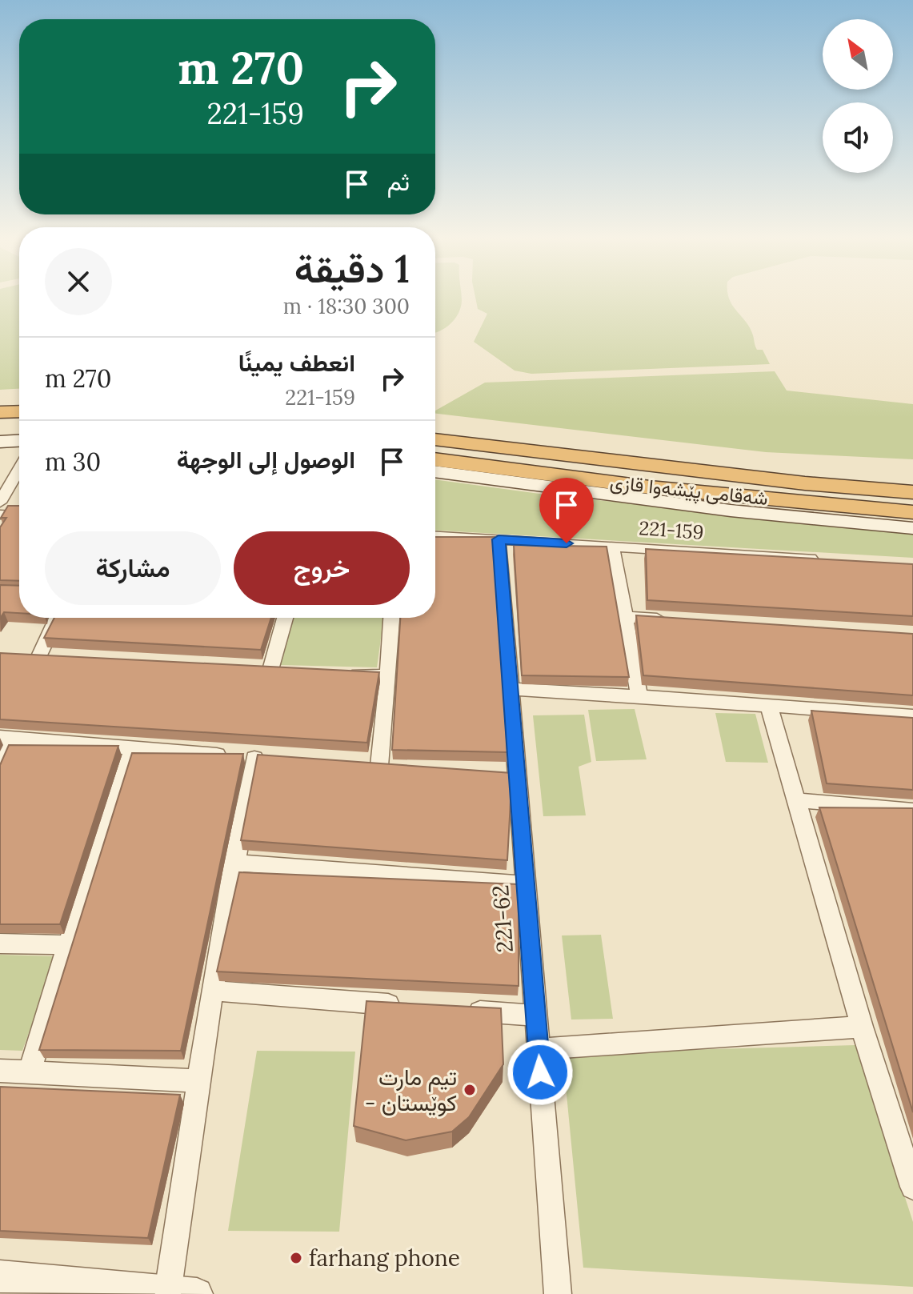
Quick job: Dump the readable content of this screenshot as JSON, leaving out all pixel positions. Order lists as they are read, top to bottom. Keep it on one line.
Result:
{"streets":{"highway":["شەقامی پێشەوا قازی"],"street":["221-159","221-62"]},"crossings":[["221-159","221-62"]],"places":["تیم مارت - کوێستان","farhang phone"],"north":"top left","page":{"turn":["270 m","221-159"],"then":"ثم","heading":["1 دقيقة","300 m · 18:30"],"list":[{"name":"انعطف يمينًا","note":"221-159","value":"270 m"},{"name":"الوصول إلى الوجهة","value":"30 m"}],"buttons":["خروج","مشاركة"]}}
